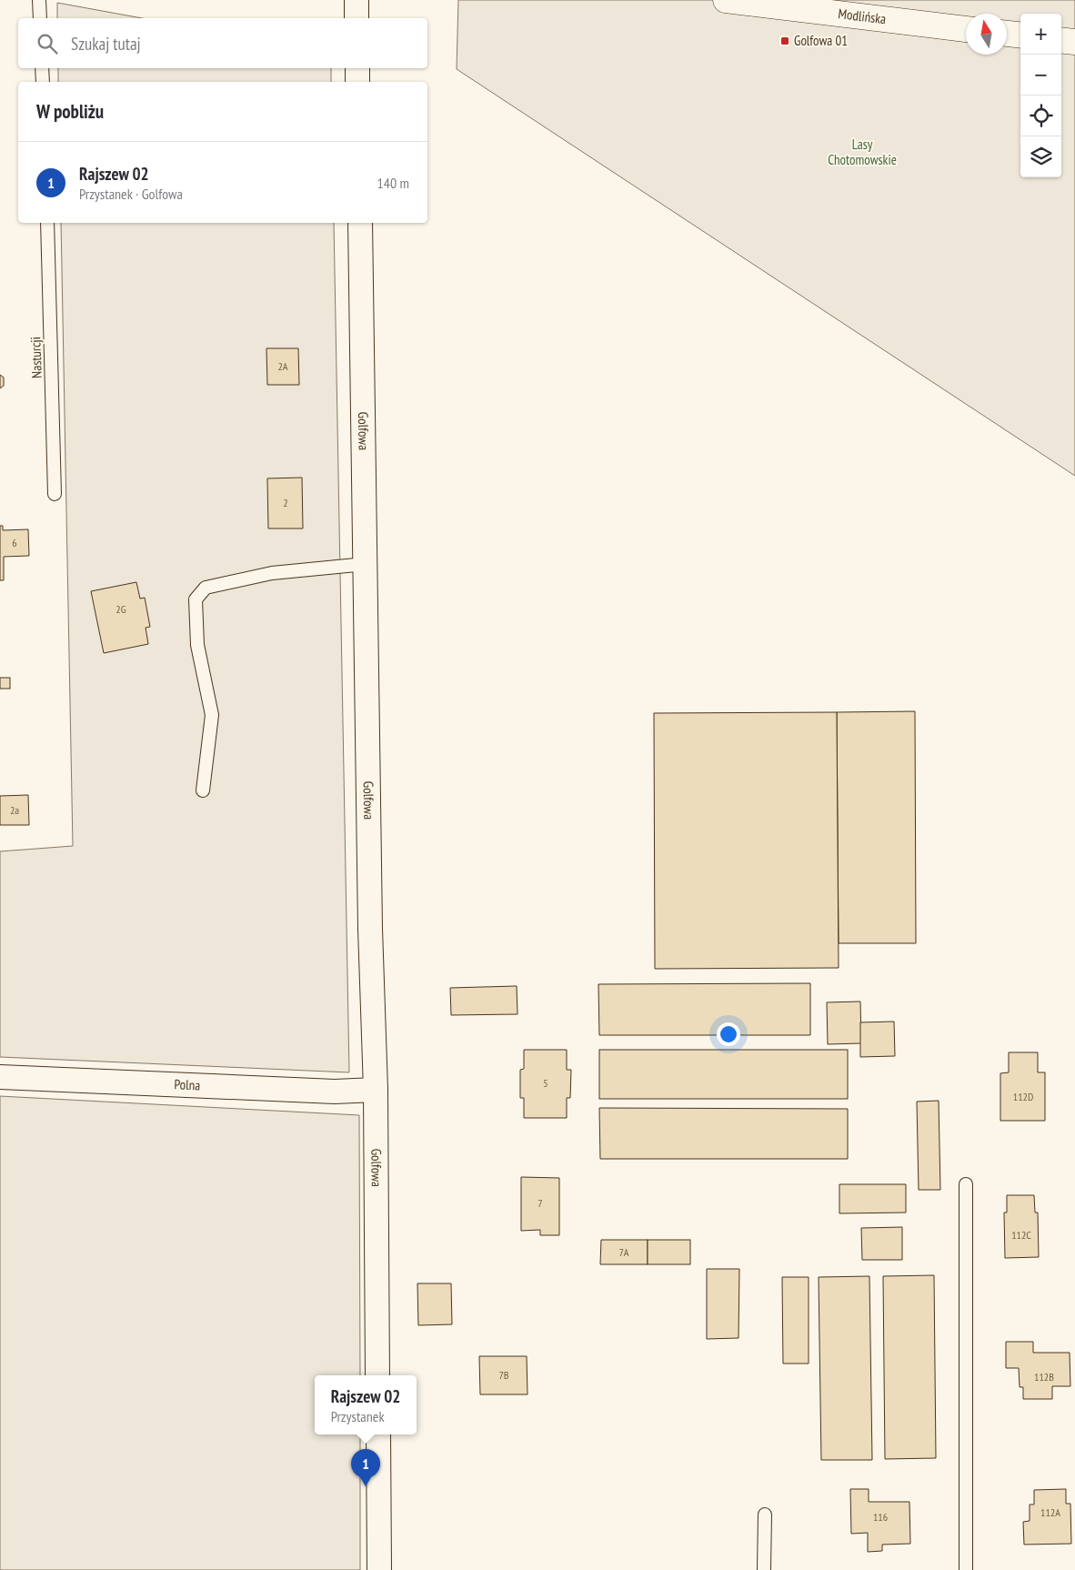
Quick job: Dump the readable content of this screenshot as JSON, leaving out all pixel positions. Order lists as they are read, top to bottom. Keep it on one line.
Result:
{"streets":{"main road":["Modlińska"],"street":["Golfowa","Polna"],"lane":["Nasturcji"]},"crossings":[["Golfowa","Polna"]],"parks":["Lasy Chotomowskie"],"places":{"transit":["Golfowa 01"]},"house_numbers":["2A","2","6","2G","2a","5","112D","7","112C","7A","7B","112B","112A","116"],"north":"top","page":{"map_buttons":["+","−"],"search":"Szukaj tutaj","heading":"W pobliżu","list":[{"mark":"1","name":"Rajszew 02","note":"Przystanek · Golfowa","value":"140 m"}],"popup":["Rajszew 02","Przystanek"],"pins":"1"}}
